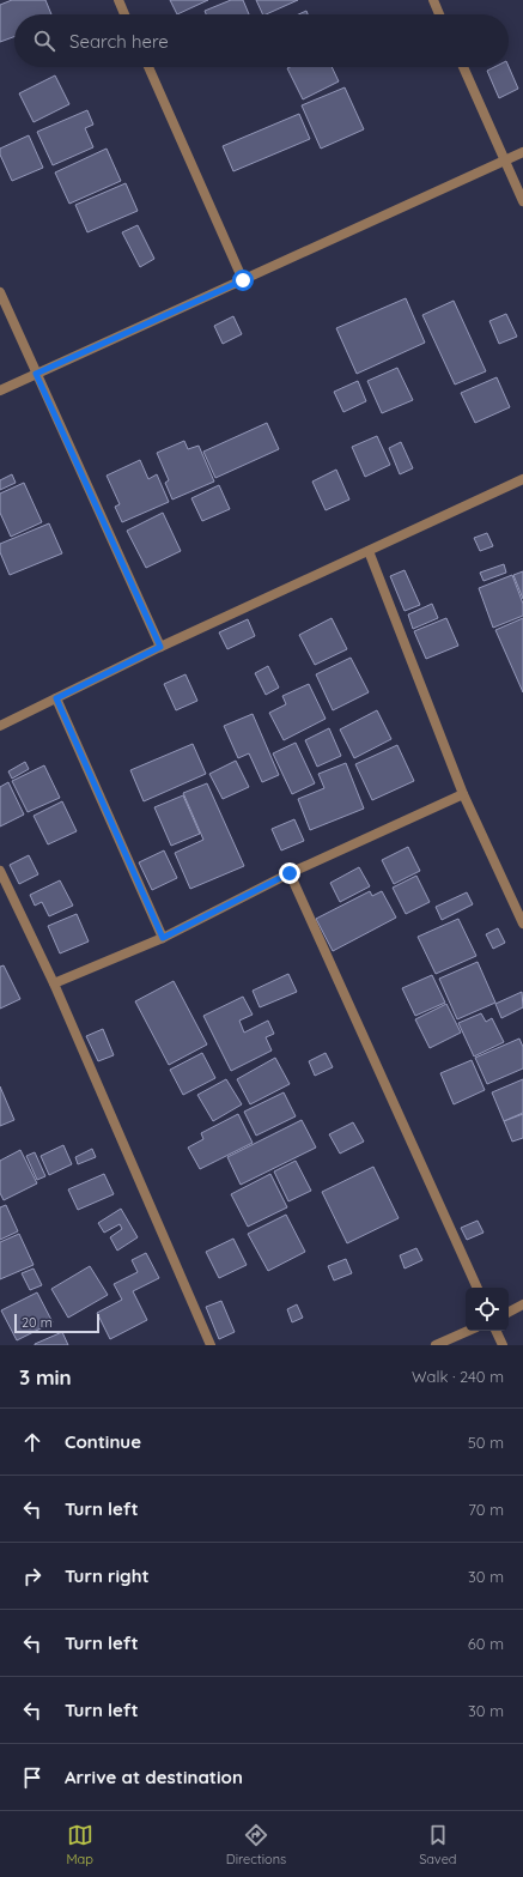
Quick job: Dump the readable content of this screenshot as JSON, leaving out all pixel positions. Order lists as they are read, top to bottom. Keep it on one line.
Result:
{"scale_bar":"20 m","page":{"search":"Search here","scale":"20 m","heading":["3 min","Walk · 240 m"],"list":[["Continue","50 m"],["Turn left","70 m"],["Turn right","30 m"],["Turn left","60 m"],["Turn left","30 m"],"Arrive at destination"],"nav":["Map","Directions","Saved"]}}
